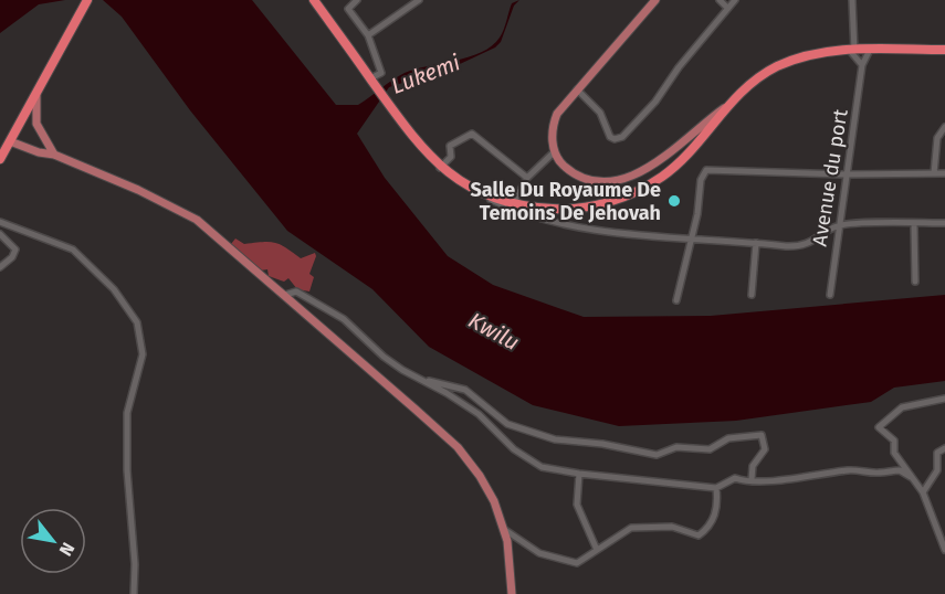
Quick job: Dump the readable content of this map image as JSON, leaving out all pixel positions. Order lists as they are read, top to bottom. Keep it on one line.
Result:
{"streets":{"street":["Avenue du port"]},"water":["Lukemi","Kwilu"],"places":["Salle Du Royaume De Temoins De Jehovah"],"north":"bottom right"}
